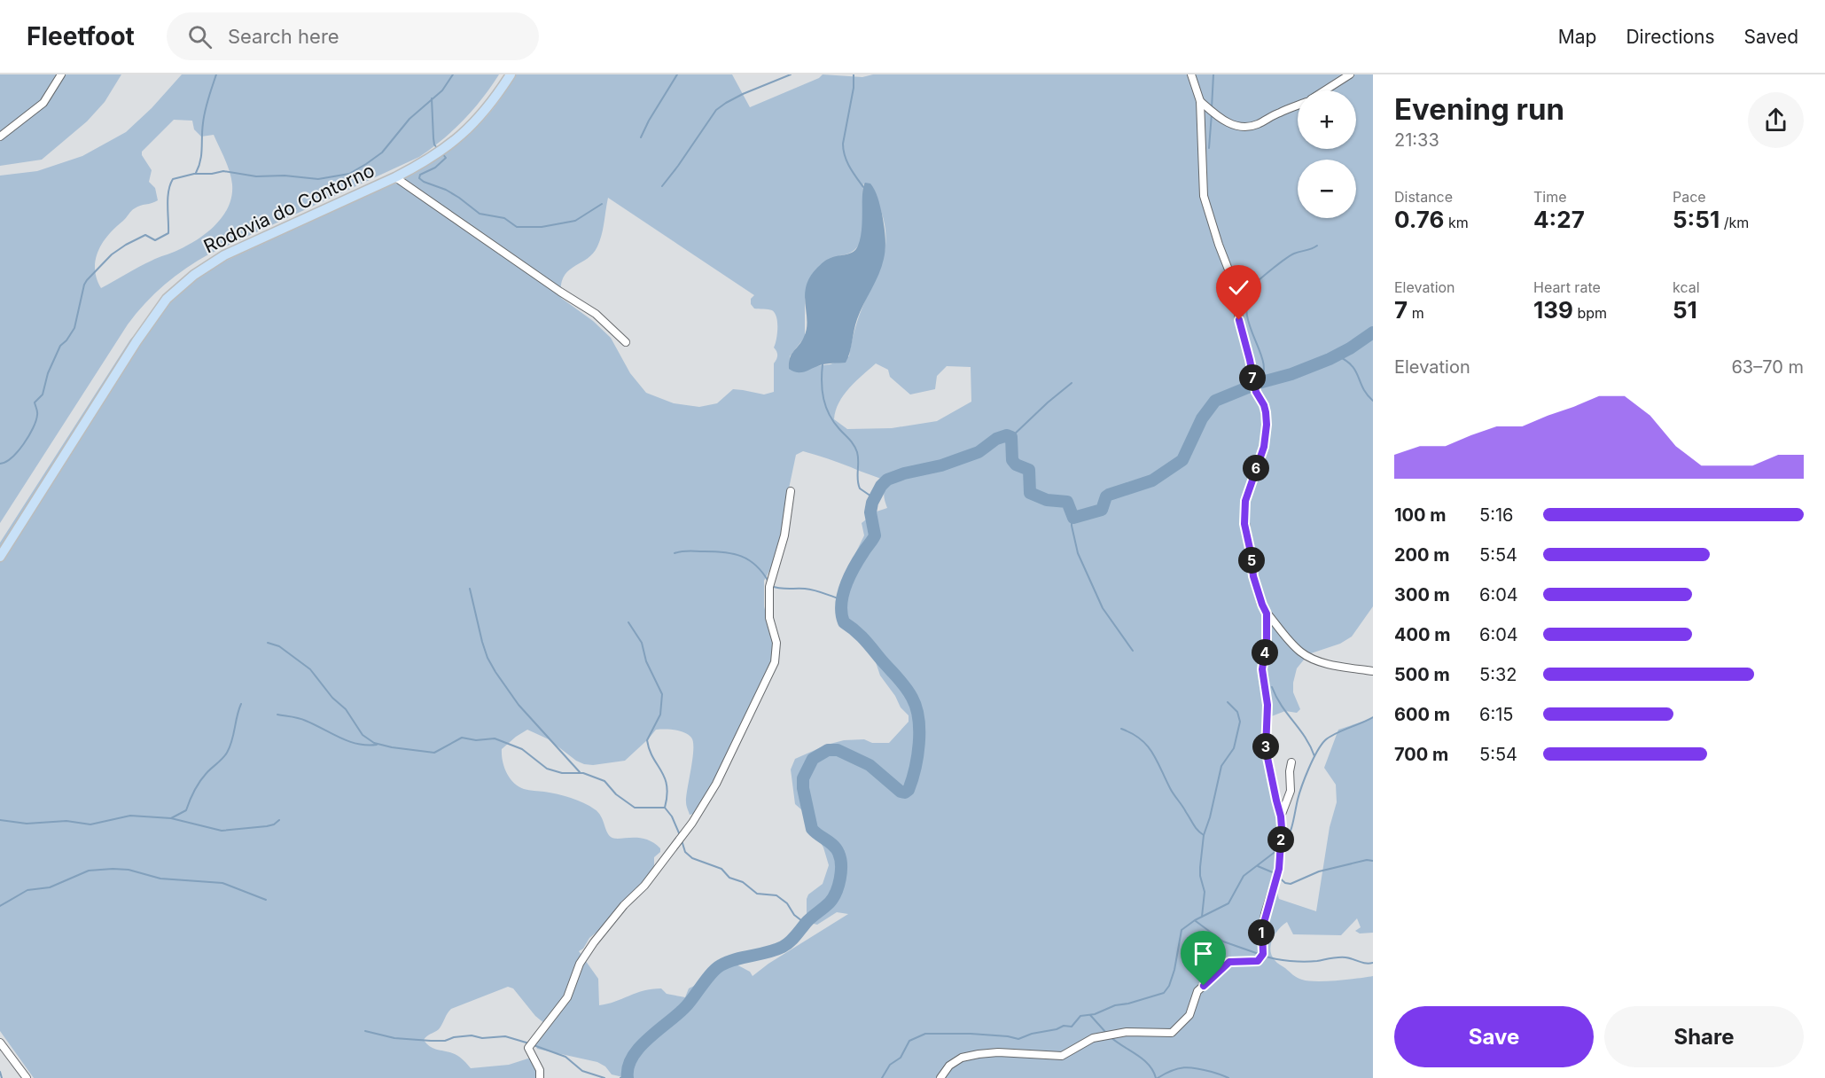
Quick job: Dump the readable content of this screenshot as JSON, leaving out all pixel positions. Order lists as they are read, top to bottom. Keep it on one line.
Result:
{"streets":{"main road":["Rodovia do Contorno"]},"page":{"header":"Fleetfoot","search":"Search here","nav":["Map","Directions","Saved"],"heading":["Evening run","21:33"],"map_buttons":["+","−"],"stats":[["Distance","0.76 km"],["Time","4:27"],["Pace","5:51 /km"],["Elevation","7 m"],["Heart rate","139 bpm"],["kcal","51"]],"chart":["Elevation","63–70 m"],"pins":["7","6","5","4","3","2","1"],"list":[{"name":"100 m","note":"5:16"},{"name":"200 m","note":"5:54"},{"name":"300 m","note":"6:04"},{"name":"400 m","note":"6:04"},{"name":"500 m","note":"5:32"},{"name":"600 m","note":"6:15"},{"name":"700 m","note":"5:54"}],"buttons":["Save","Share"]}}
